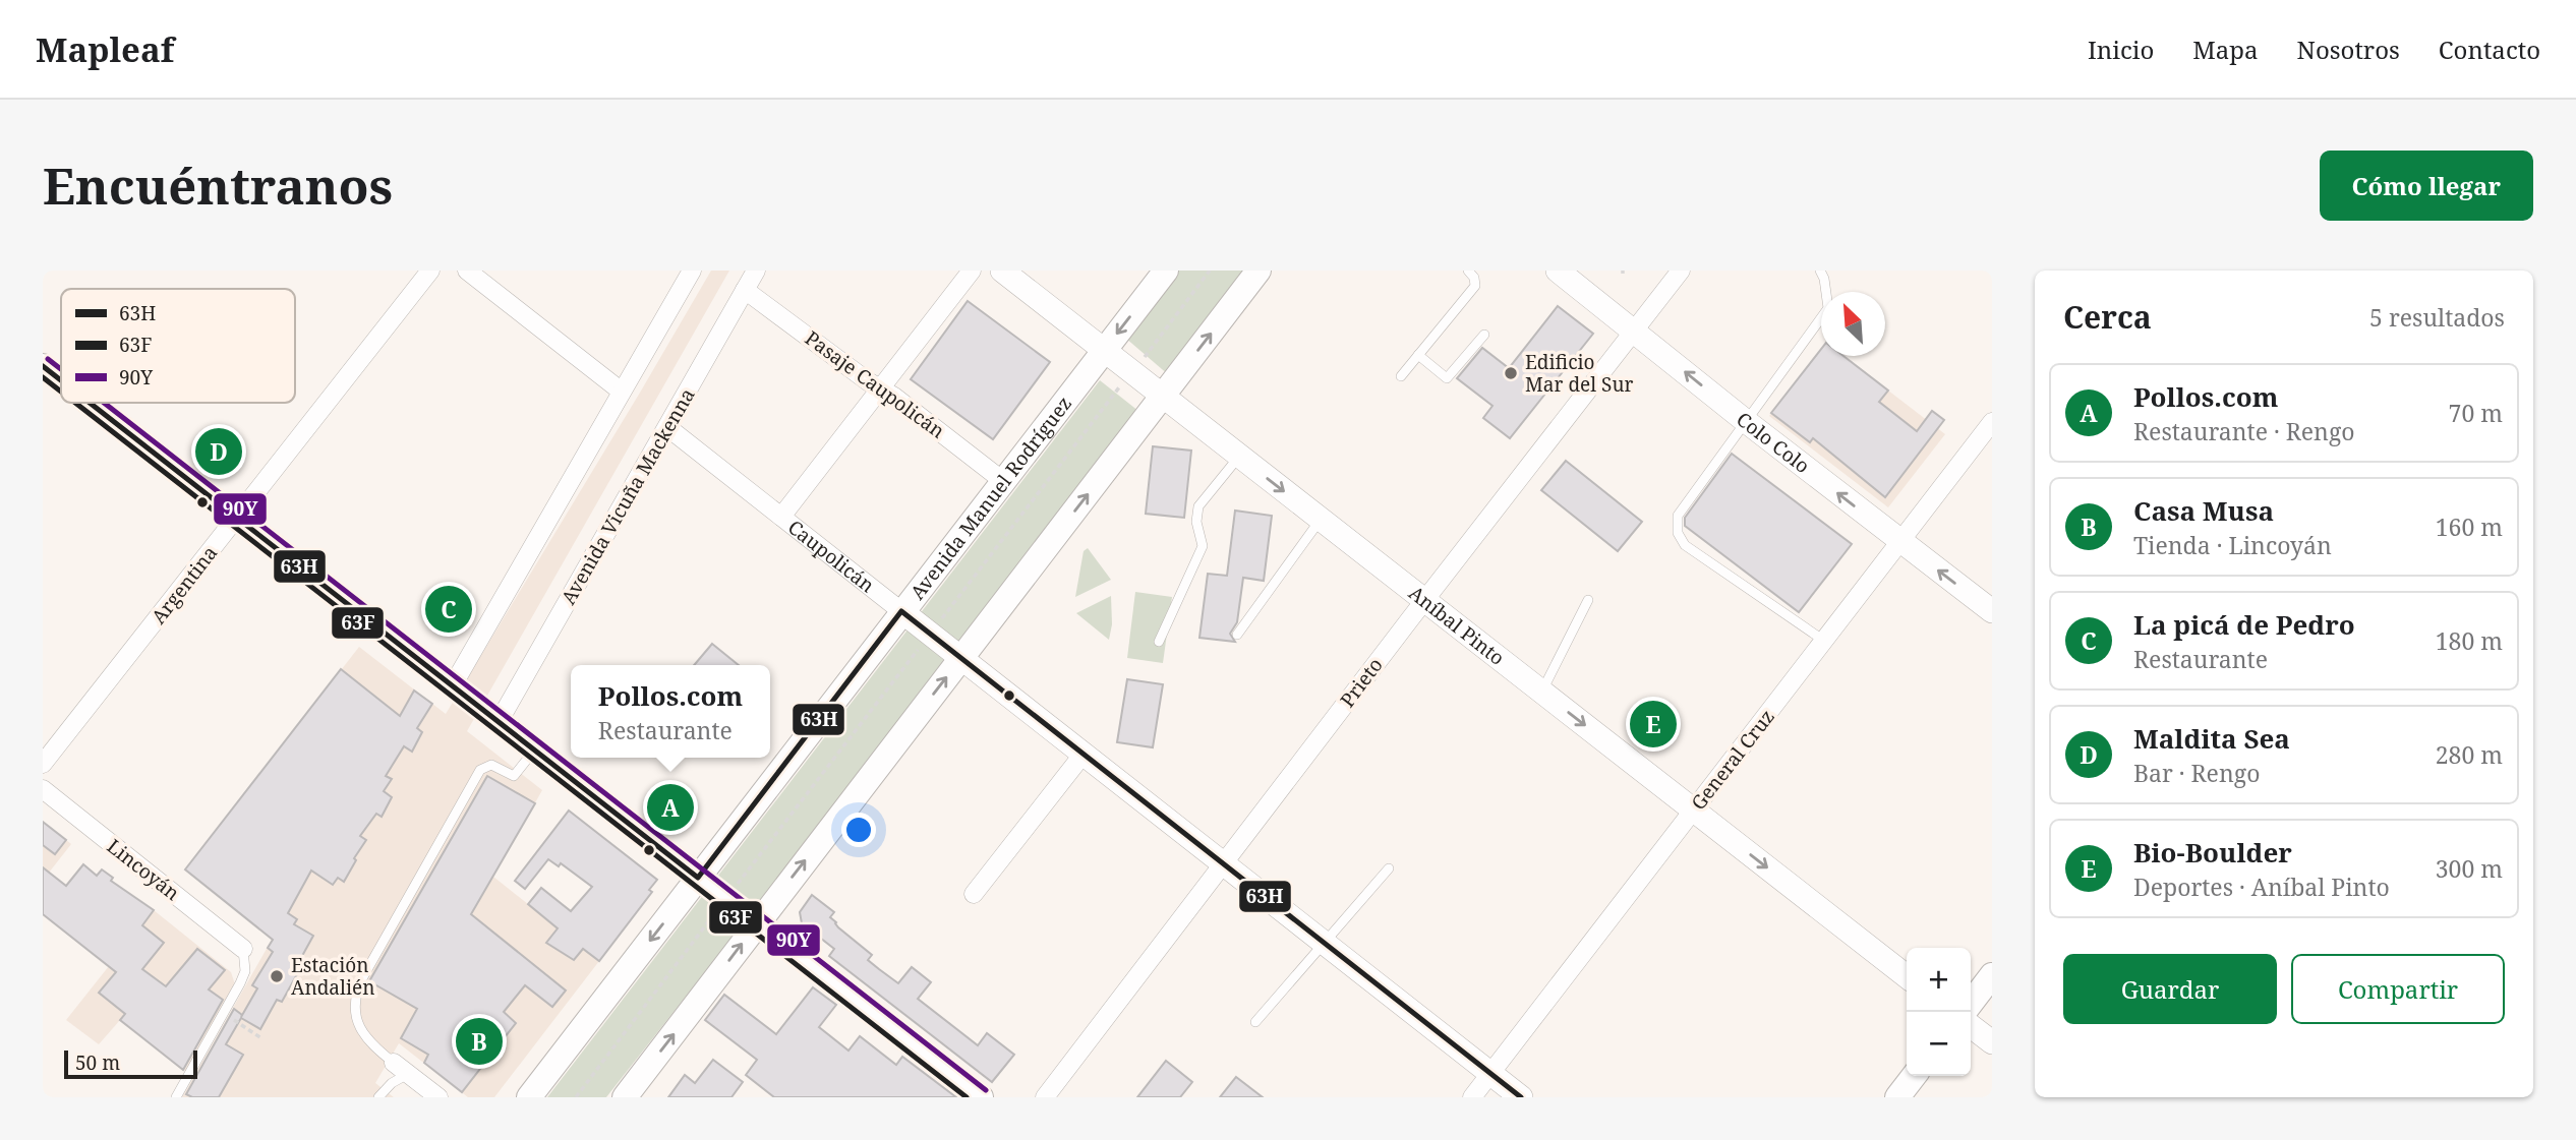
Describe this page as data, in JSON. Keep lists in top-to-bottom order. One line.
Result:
{"streets":{"main road":["Avenida Manuel Rodríguez"],"street":["Pasaje Caupolicán","Colo Colo","Avenida Vicuña Mackenna","Caupolicán","Argentina","Aníbal Pinto","Prieto","General Cruz","Lincoyán"]},"crossings":[["Pasaje Caupolicán","Avenida Vicuña Mackenna"],["Pasaje Caupolicán","Avenida Manuel Rodríguez"],["Pasaje Caupolicán","Caupolicán"],["Colo Colo","Prieto"],["Colo Colo","General Cruz"],["Avenida Vicuña Mackenna","Caupolicán"],["Avenida Manuel Rodríguez","Caupolicán"],["Avenida Manuel Rodríguez","Aníbal Pinto"],["Caupolicán","Prieto"],["Caupolicán","General Cruz"],["Aníbal Pinto","Prieto"],["Aníbal Pinto","General Cruz"]],"one_way":["Colo Colo","Aníbal Pinto"],"places":["Edificio Mar del Sur","Estación Andalién"],"lines":["transit line 90Y","transit line 63H","transit line 63F"],"legend":["63H","63F","90Y"],"scale_bar":"50 m","north":"top left","page":{"header":"Mapleaf","nav":["Inicio","Mapa","Nosotros","Contacto"],"buttons":["Cómo llegar",["Guardar","Compartir"]],"title":"Encuéntranos","heading":["Cerca","5 resultados"],"list":[{"mark":"A","name":"Pollos.com","note":"Restaurante · Rengo","value":"70 m"},{"mark":"B","name":"Casa Musa","note":"Tienda · Lincoyán","value":"160 m"},{"mark":"C","name":"La picá de Pedro","note":"Restaurante","value":"180 m"},{"mark":"D","name":"Maldita Sea","note":"Bar · Rengo","value":"280 m"},{"mark":"E","name":"Bio-Boulder","note":"Deportes · Aníbal Pinto","value":"300 m"}],"pins":["D","C","E","A","B"],"popup":["Pollos.com","Restaurante"],"map_buttons":["+","−"],"scale":"50 m"}}
